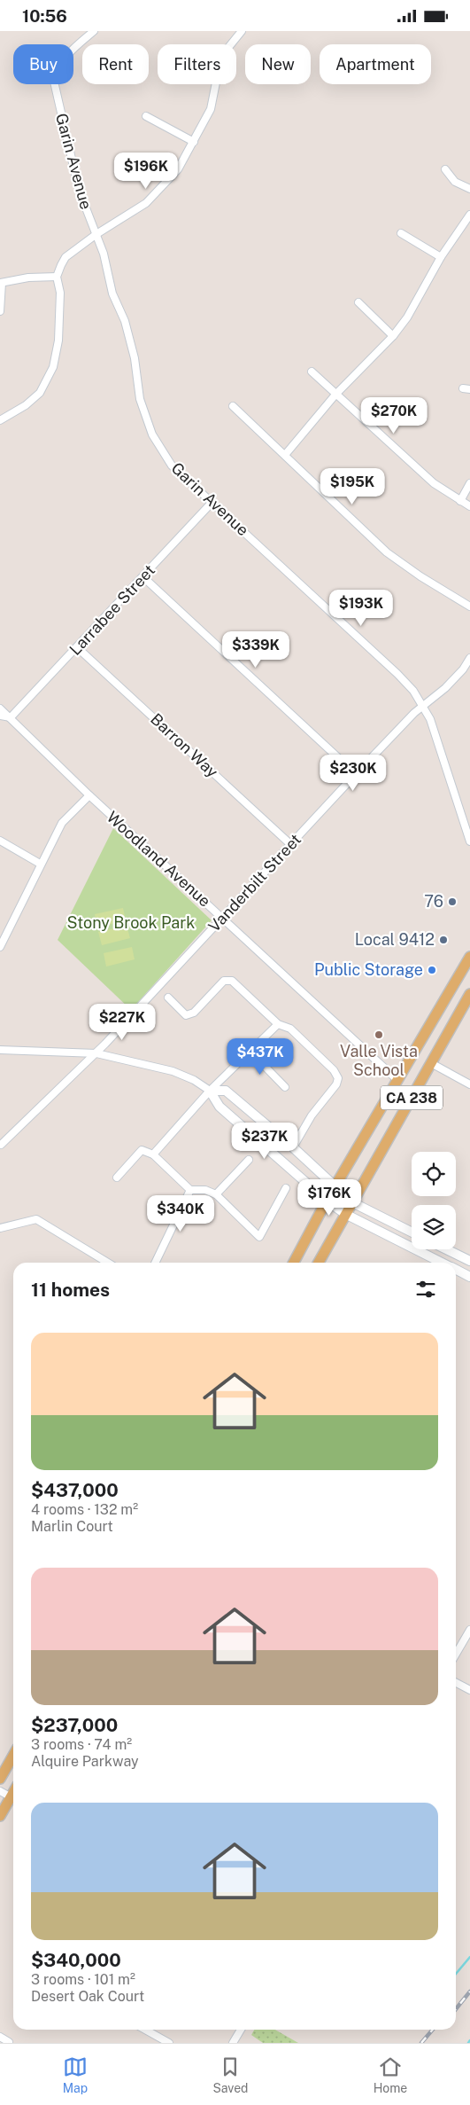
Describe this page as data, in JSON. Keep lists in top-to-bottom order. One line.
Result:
{"streets":{"main road":["CA 238"],"street":["Garin Avenue","Larrabee Street","Barron Way","Woodland Avenue","Vanderbilt Street"]},"crossings":[["Garin Avenue","Larrabee Street"],["Garin Avenue","Vanderbilt Street"],["Larrabee Street","Barron Way"],["Larrabee Street","Woodland Avenue"],["Barron Way","Vanderbilt Street"],["Woodland Avenue","Vanderbilt Street"],["Woodland Avenue","CA 238"]],"parks":["Stony Brook Park"],"places":["76","Local 9412","Public Storage","Valle Vista School"],"page":{"status":"10:56","chip":["Buy","Rent","Filters","New","Apartment"],"price":["$196K","$270K","$195K","$193K","$339K","$230K","$227K","$437K","$237K","$176K","$340K"],"heading":"11 homes","list":[{"name":"$437,000","note":"4 rooms · 132 m² · Marlin Court"},{"name":"$237,000","note":"3 rooms · 74 m² · Alquire Parkway"},{"name":"$340,000","note":"3 rooms · 101 m² · Desert Oak Court"}],"tabs":["Map","Saved","Home"]}}
